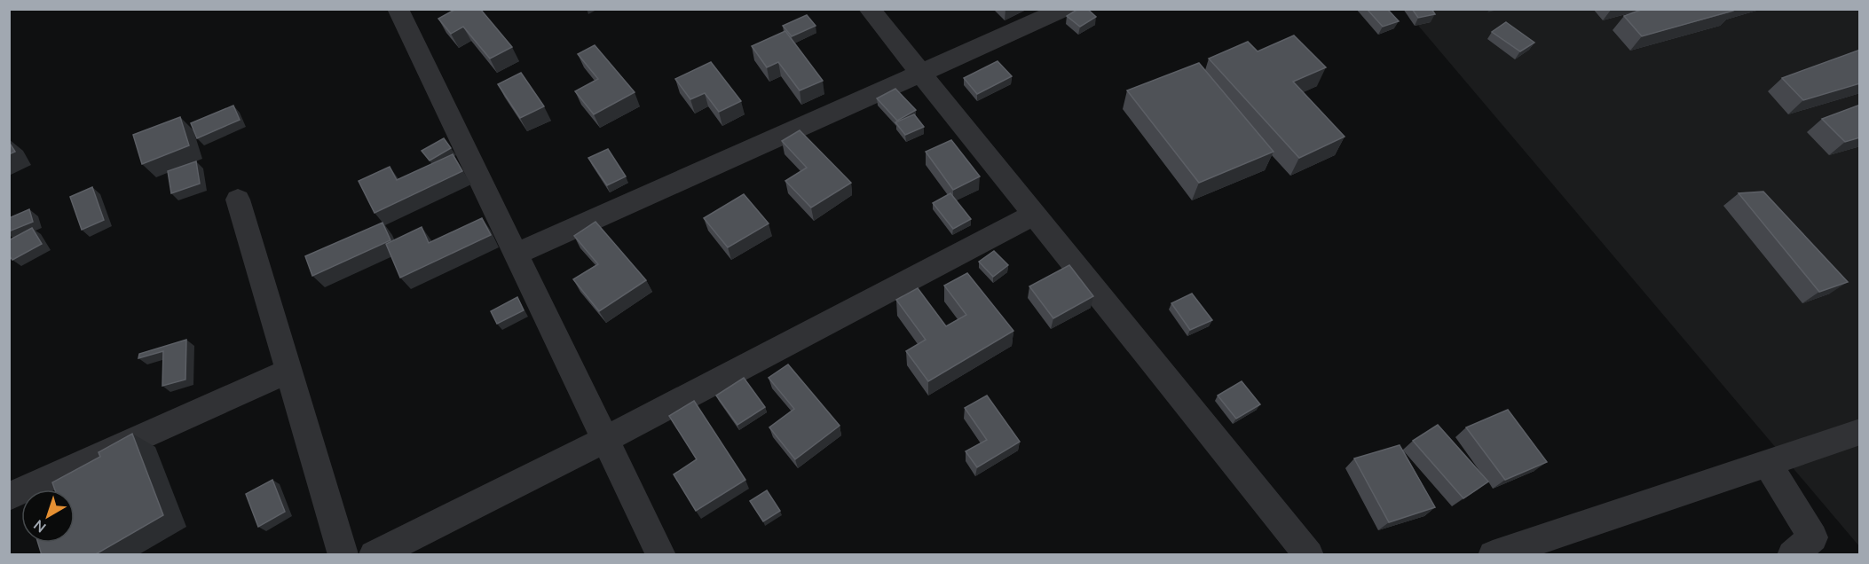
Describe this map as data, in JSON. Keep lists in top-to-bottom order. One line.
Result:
{"north":"bottom left"}
